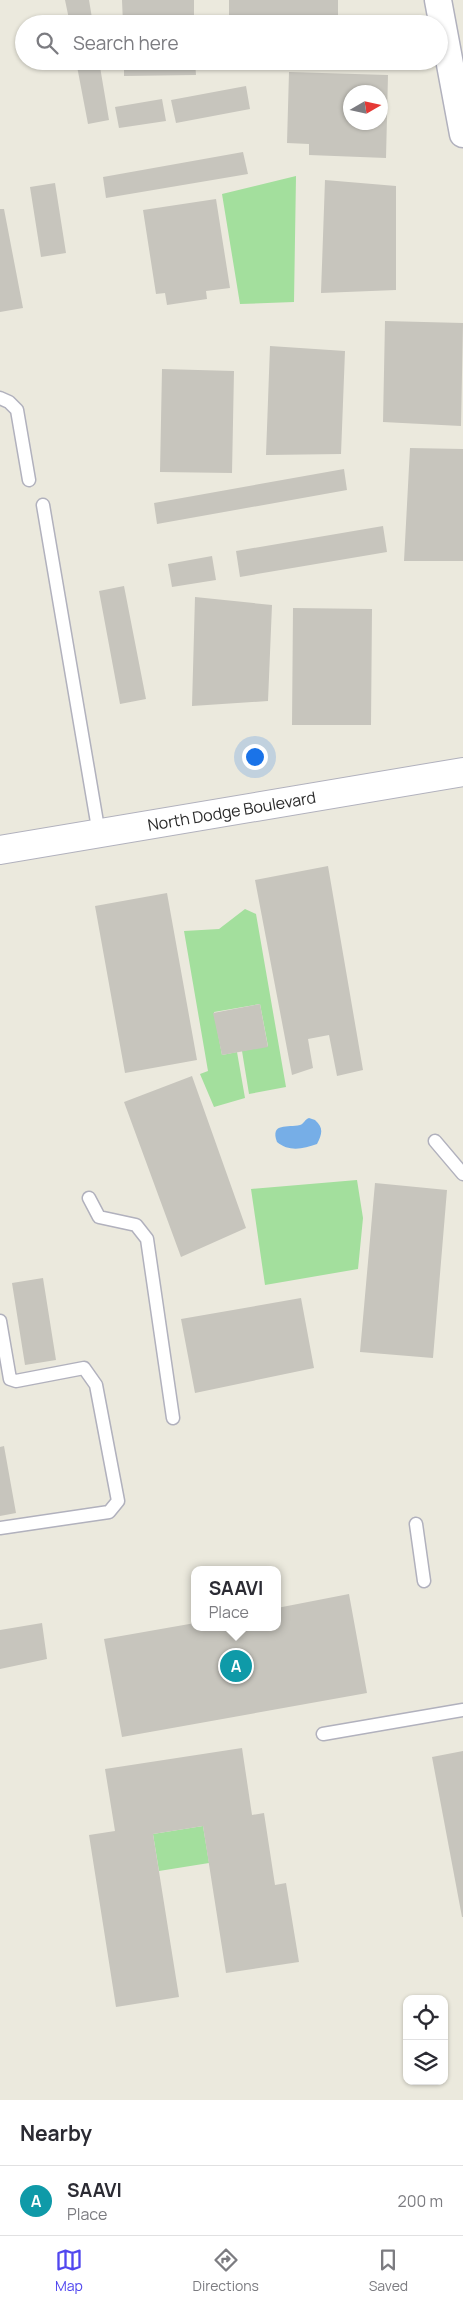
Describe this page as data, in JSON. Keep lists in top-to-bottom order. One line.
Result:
{"streets":{"street":["North Dodge Boulevard"]},"north":"right","page":{"search":"Search here","popup":["SAAVI","Place"],"pins":"A","heading":"Nearby","list":[{"mark":"A","name":"SAAVI","note":"Place","value":"200 m"}],"nav":["Map","Directions","Saved"]}}
